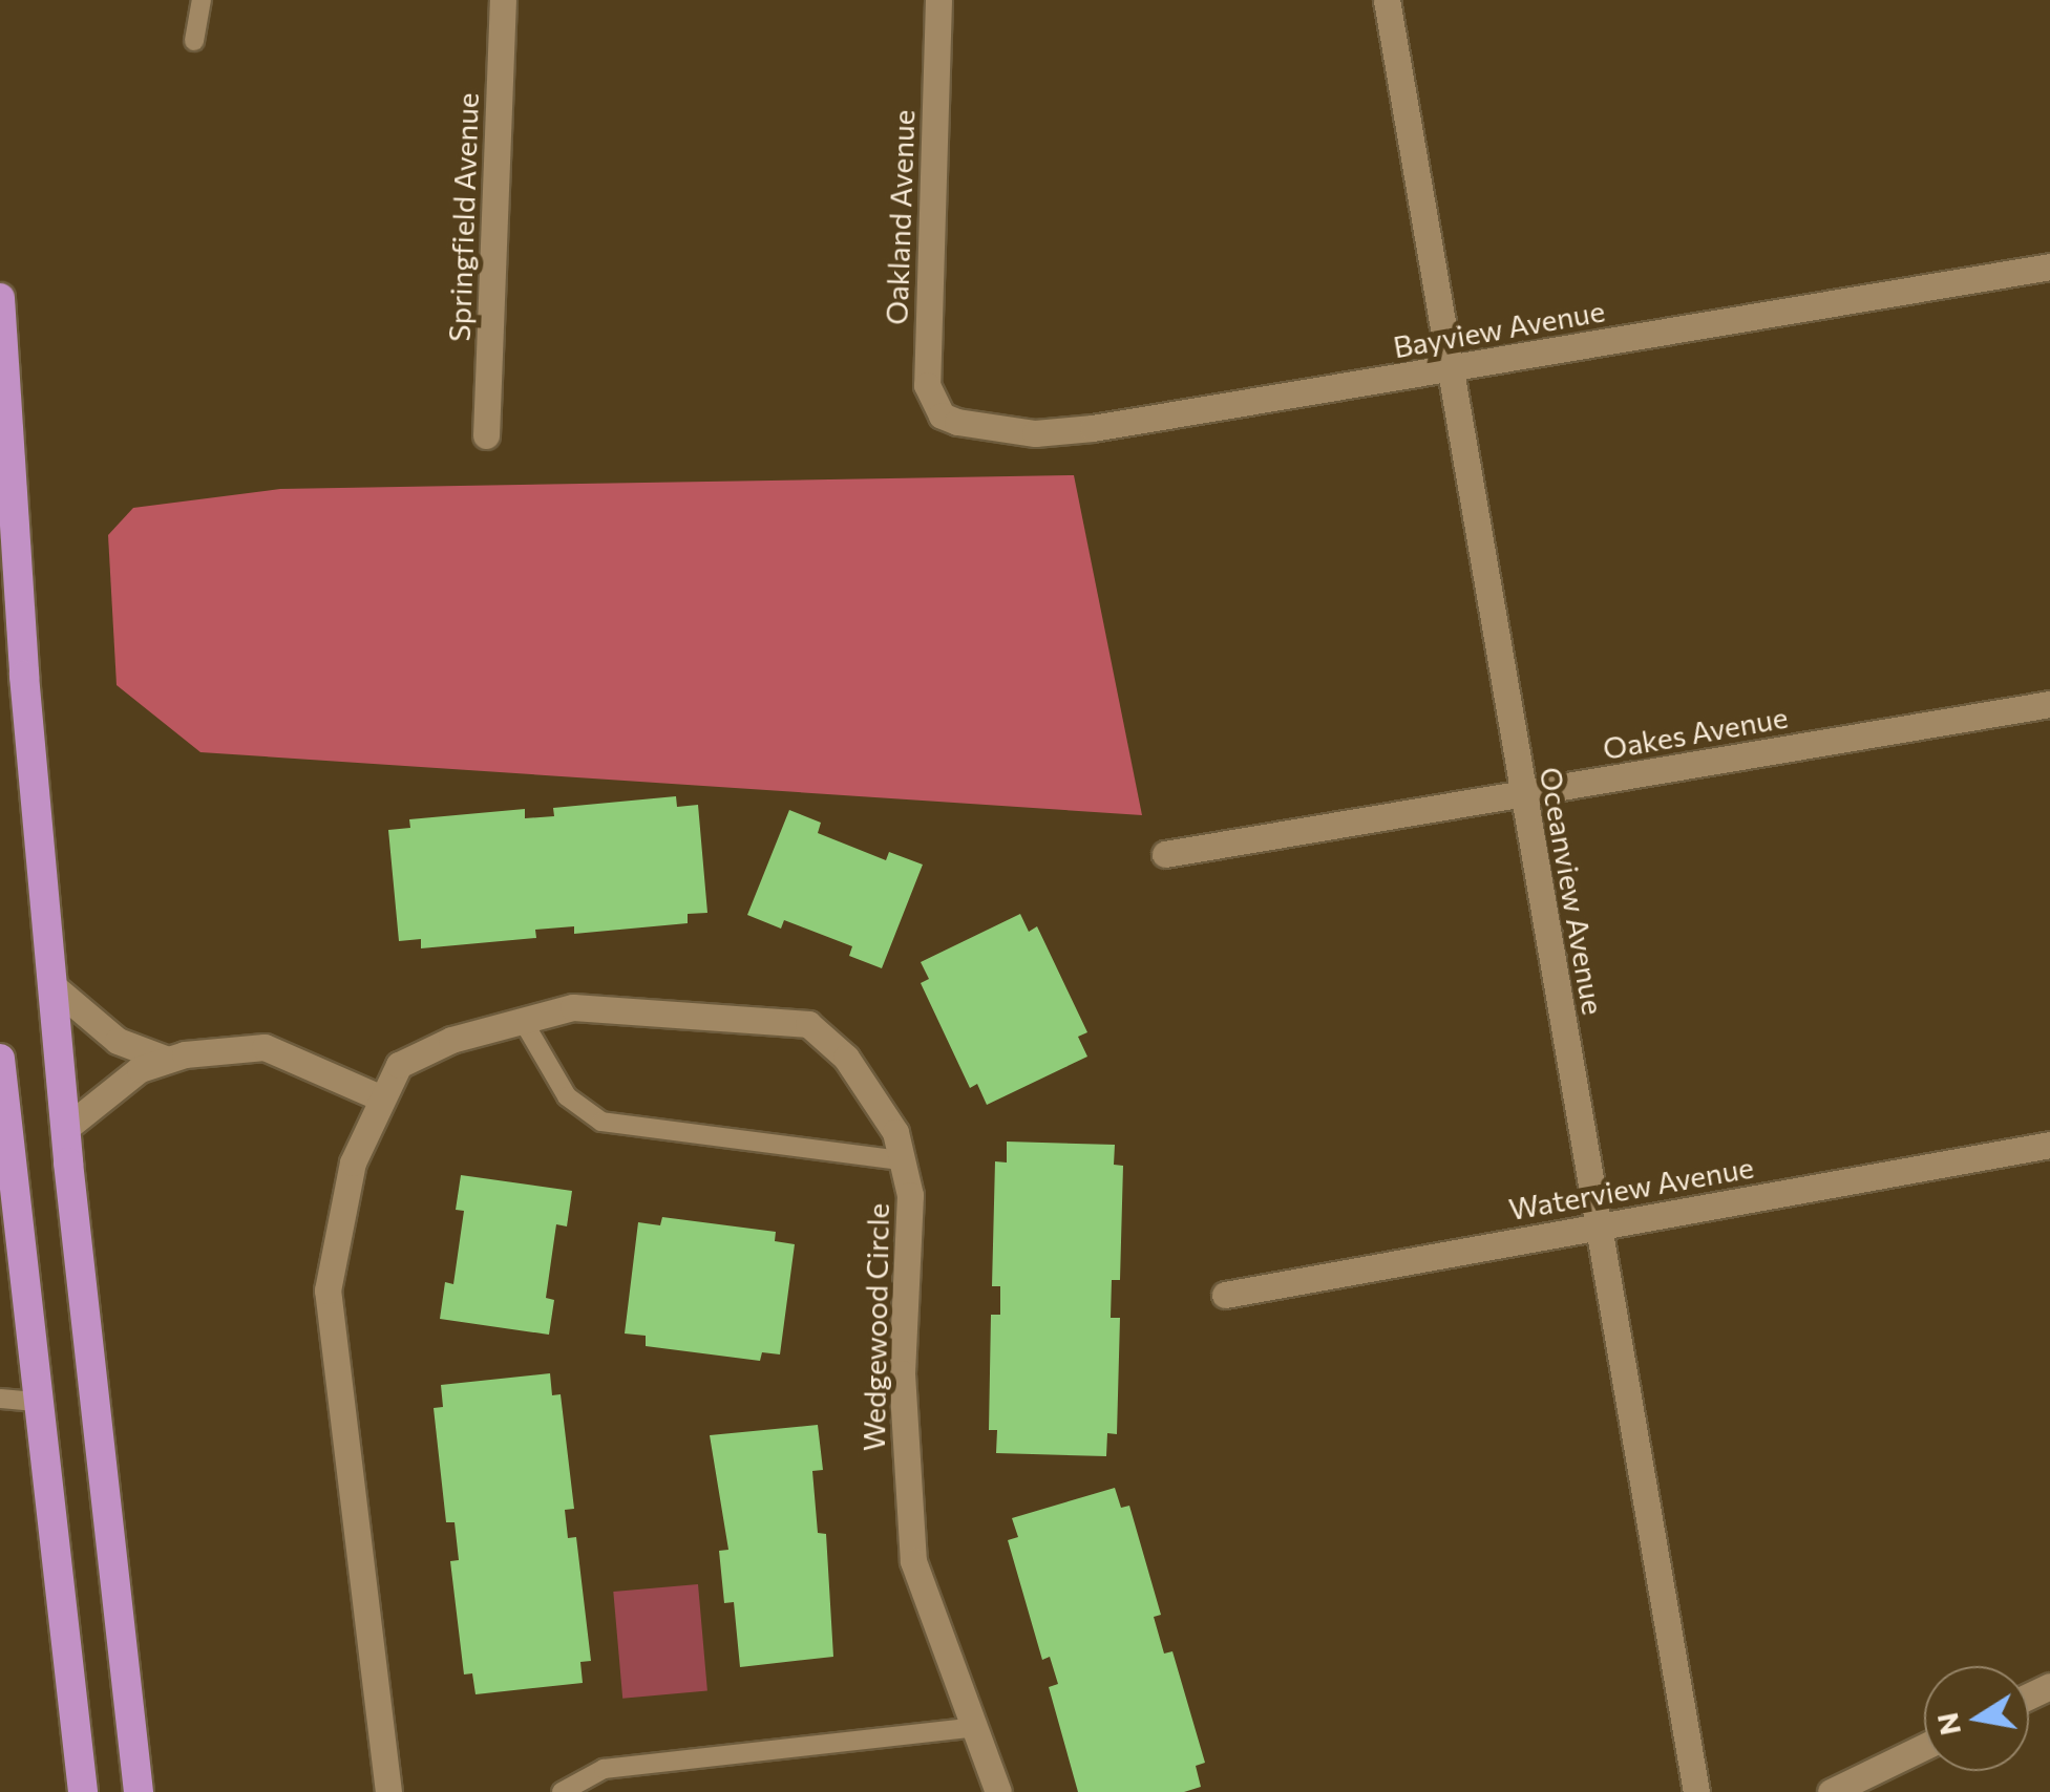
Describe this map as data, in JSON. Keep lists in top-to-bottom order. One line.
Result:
{"streets":{"street":["Springfield Avenue","Oakland Avenue","Bayview Avenue","Oakes Avenue","Oceanview Avenue","Waterview Avenue","Wedgewood Circle"]},"crossings":[["Oakland Avenue","Bayview Avenue"],["Bayview Avenue","Oceanview Avenue"],["Oakes Avenue","Oceanview Avenue"],["Oceanview Avenue","Waterview Avenue"]],"north":"left"}
